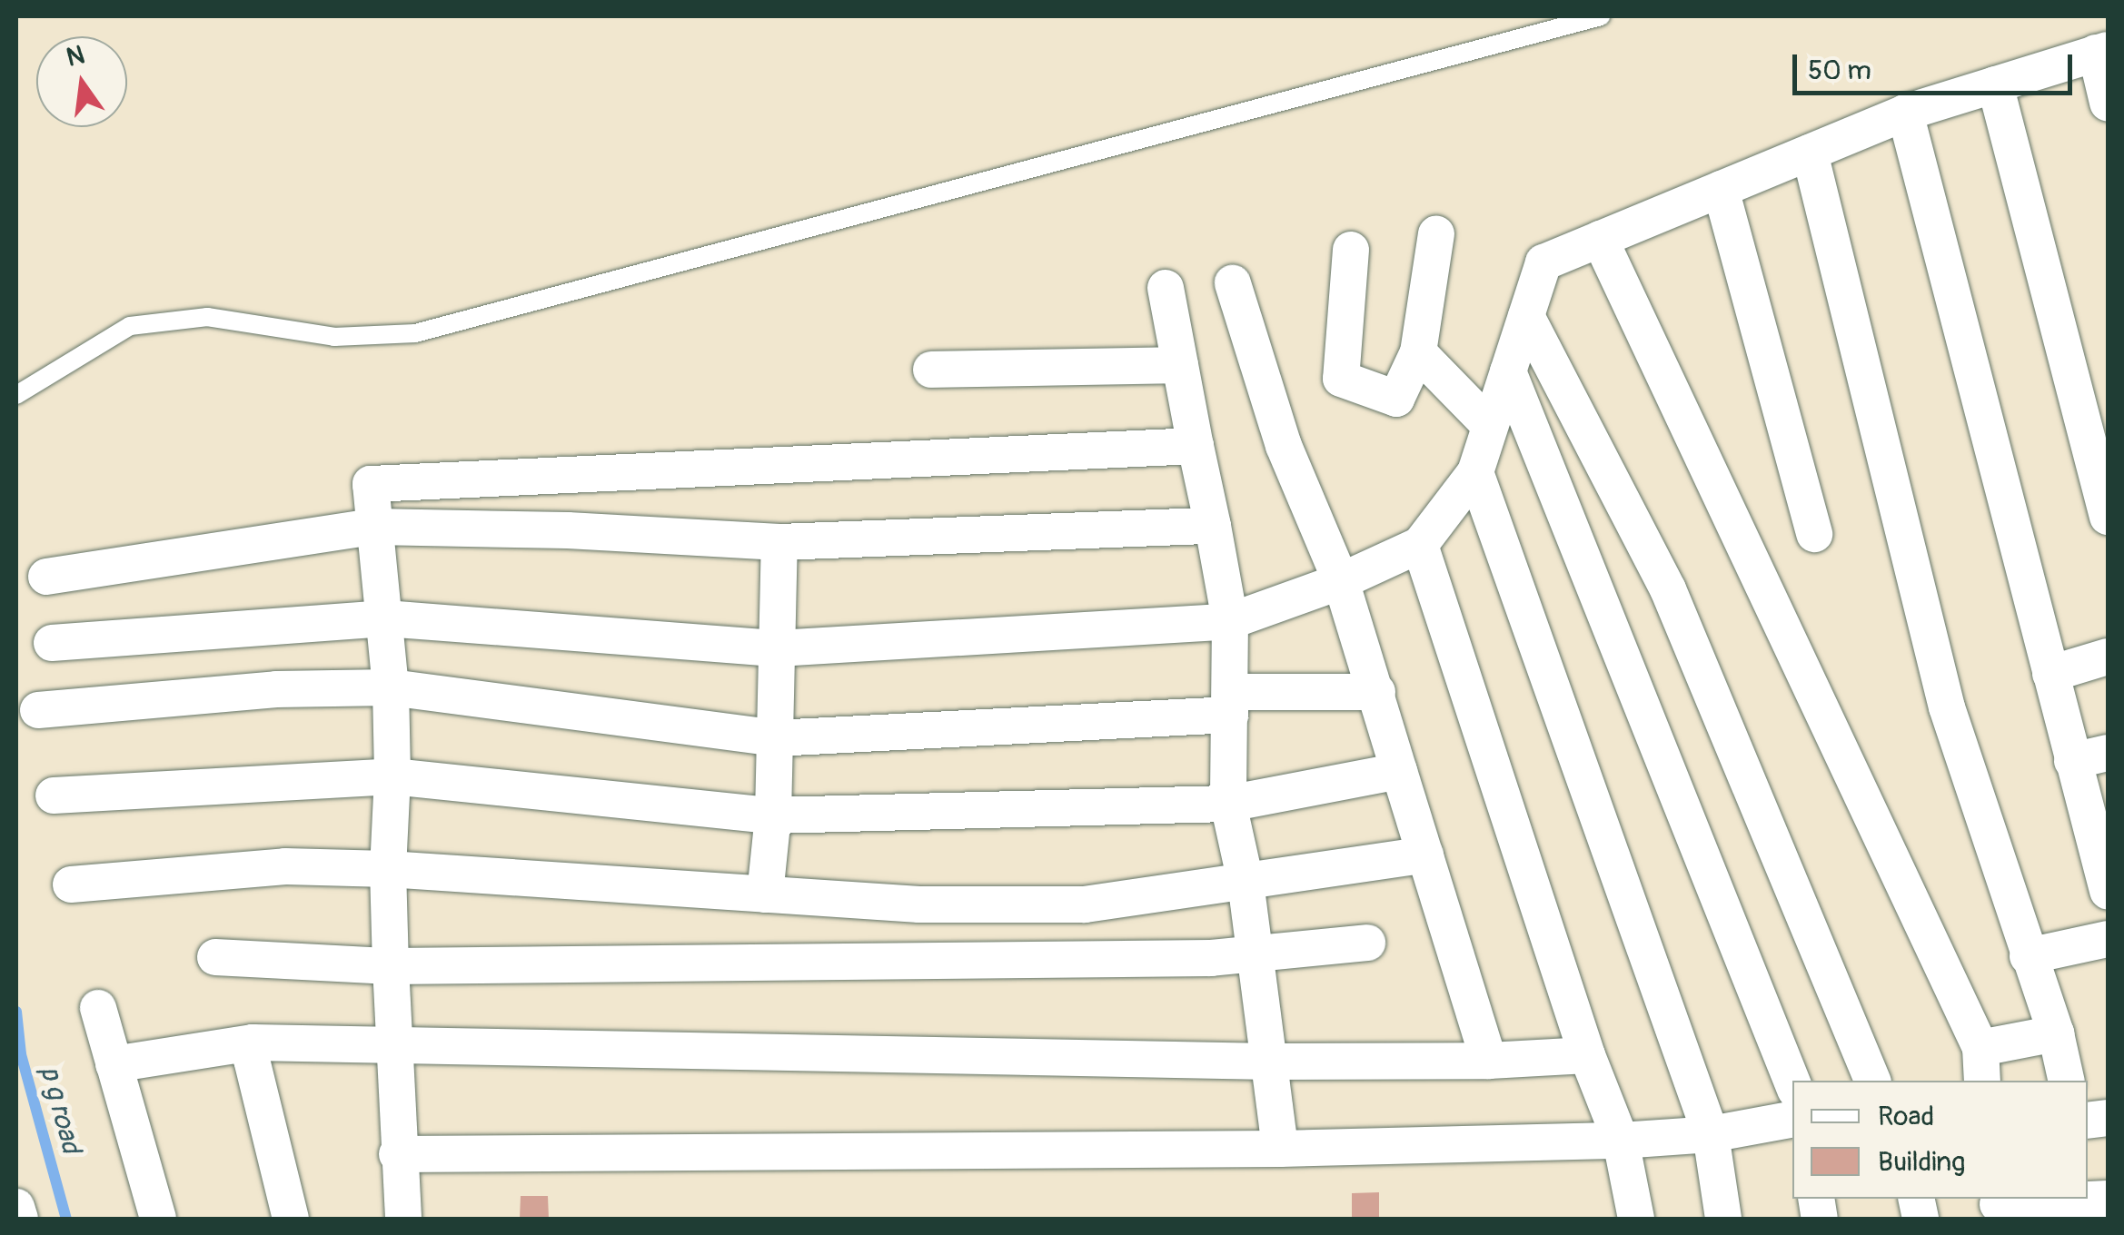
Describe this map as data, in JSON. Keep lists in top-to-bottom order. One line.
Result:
{"water":["p g road"],"legend":["Road","Building"],"scale_bar":"50 m","north":"top"}
